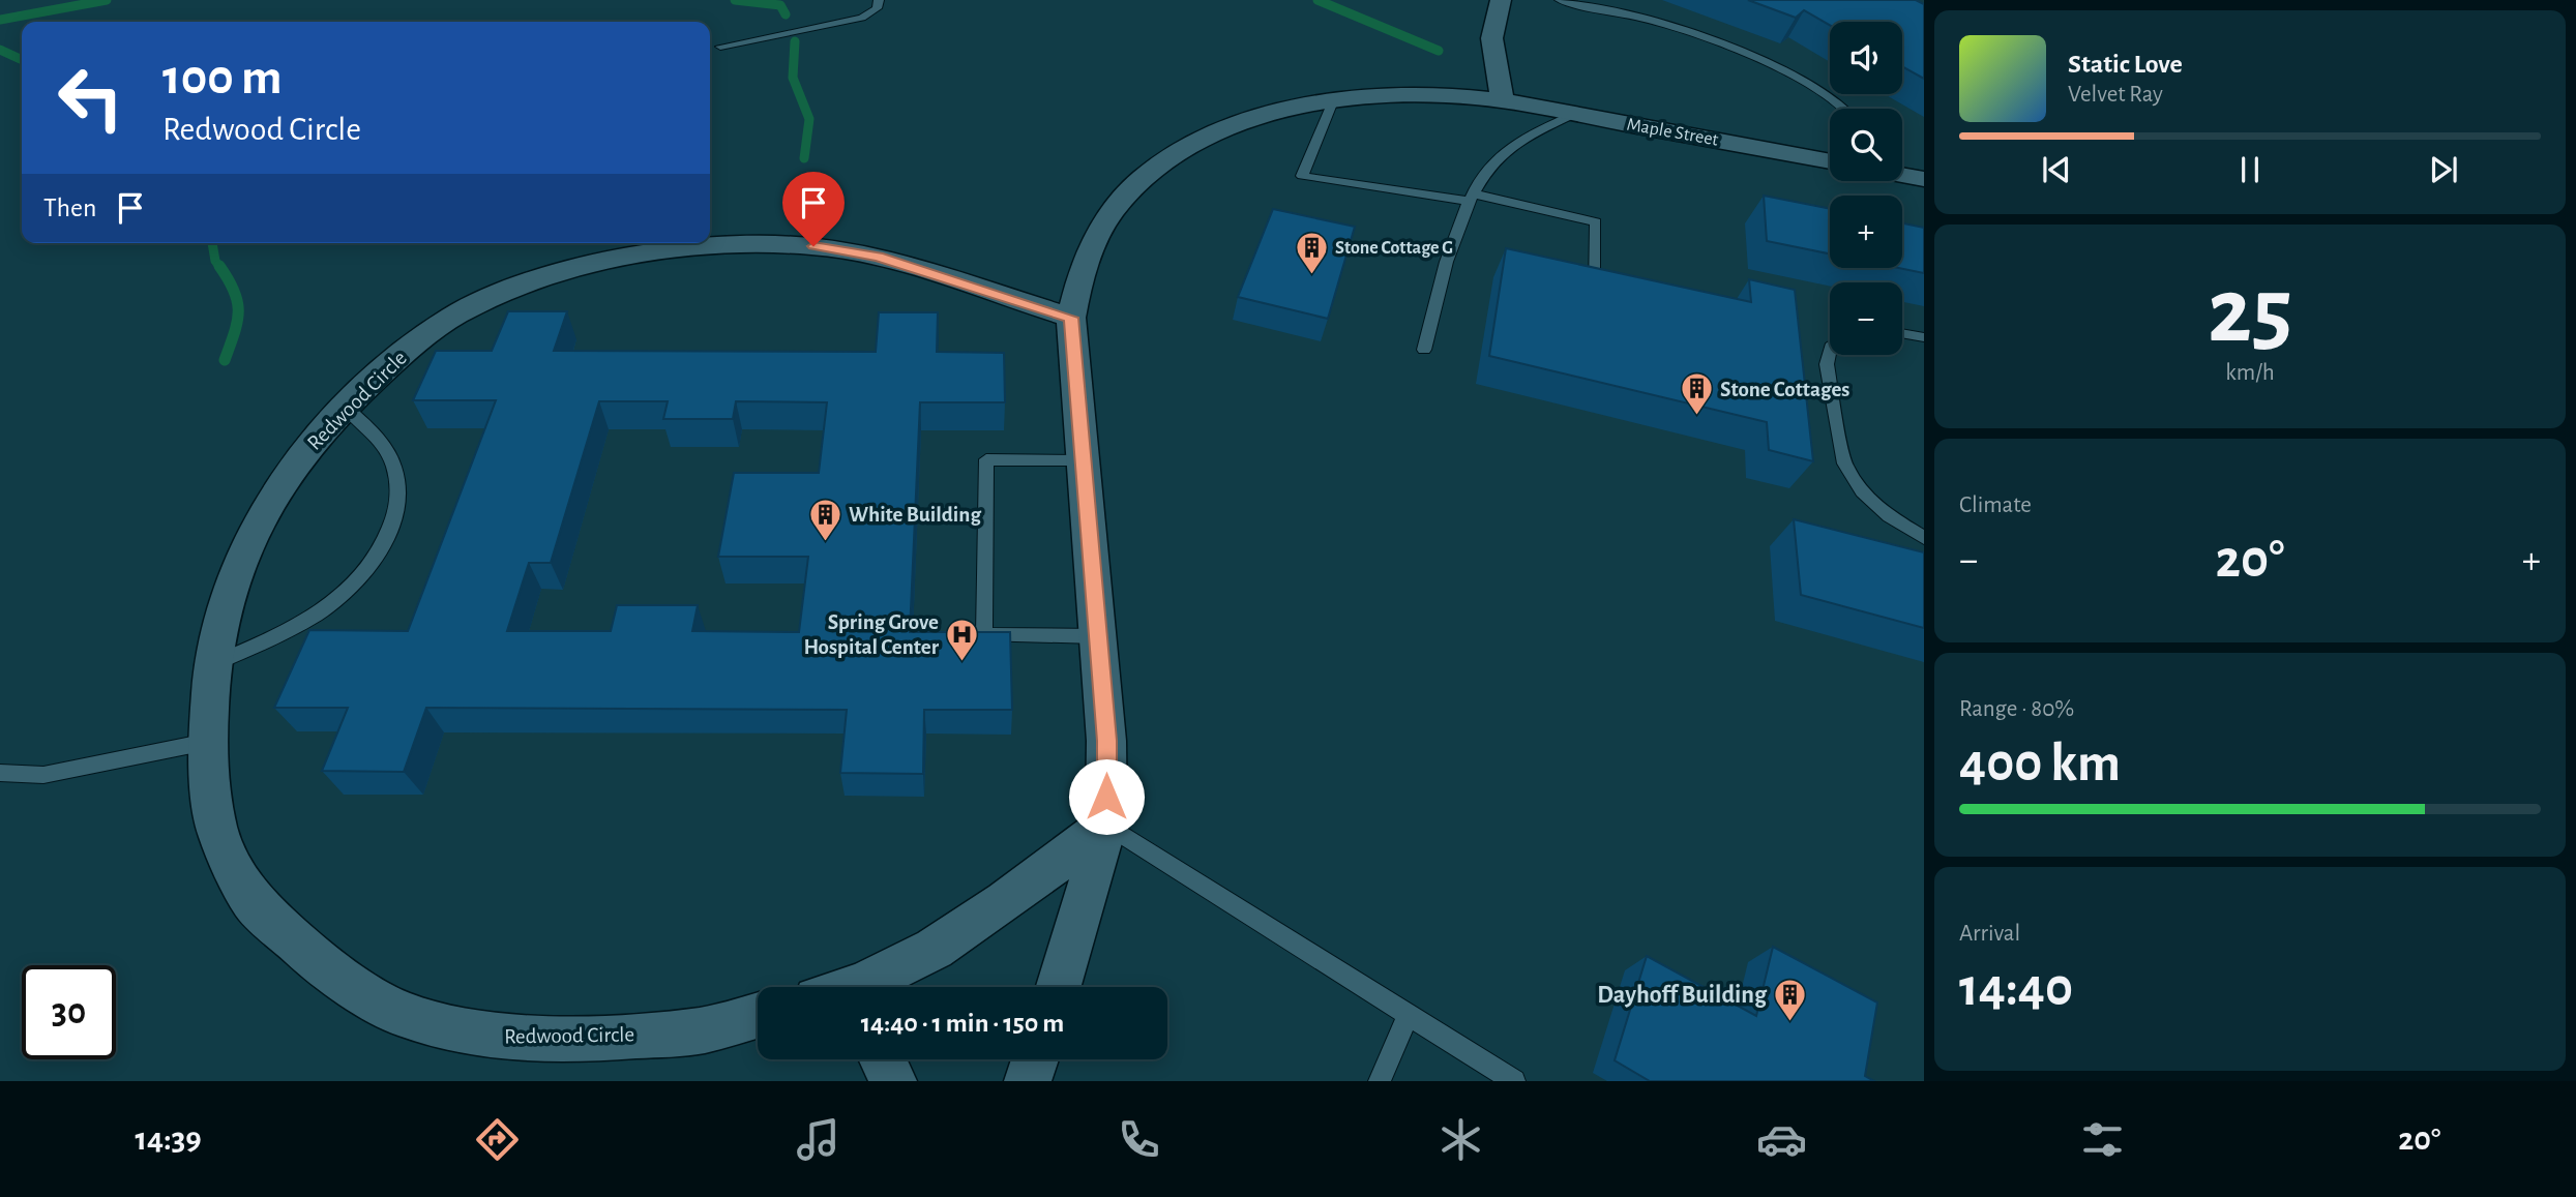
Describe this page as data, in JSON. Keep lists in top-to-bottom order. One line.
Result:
{"streets":{"street":["Maple Street","Redwood Circle"]},"crossings":[["Maple Street","Redwood Circle"]],"places":{"building":["Stone Cottage G","Stone Cottages","White Building","Dayhoff Building"],"hospital":["Spring Grove Hospital Center"]},"page":{"map_buttons":["+","−"],"turn":["100 m","Redwood Circle"],"song":["Static Love","Velvet Ray"],"then":"Then","tile":[["25","km/h"],"Climate",["Range · 80%","400 km"],["Arrival","14:40"]],"heat":["−","20°","+"],"limit":"30","trip":"14:40 · 1 min · 150 m","tabs":["14:39","20°"]}}
